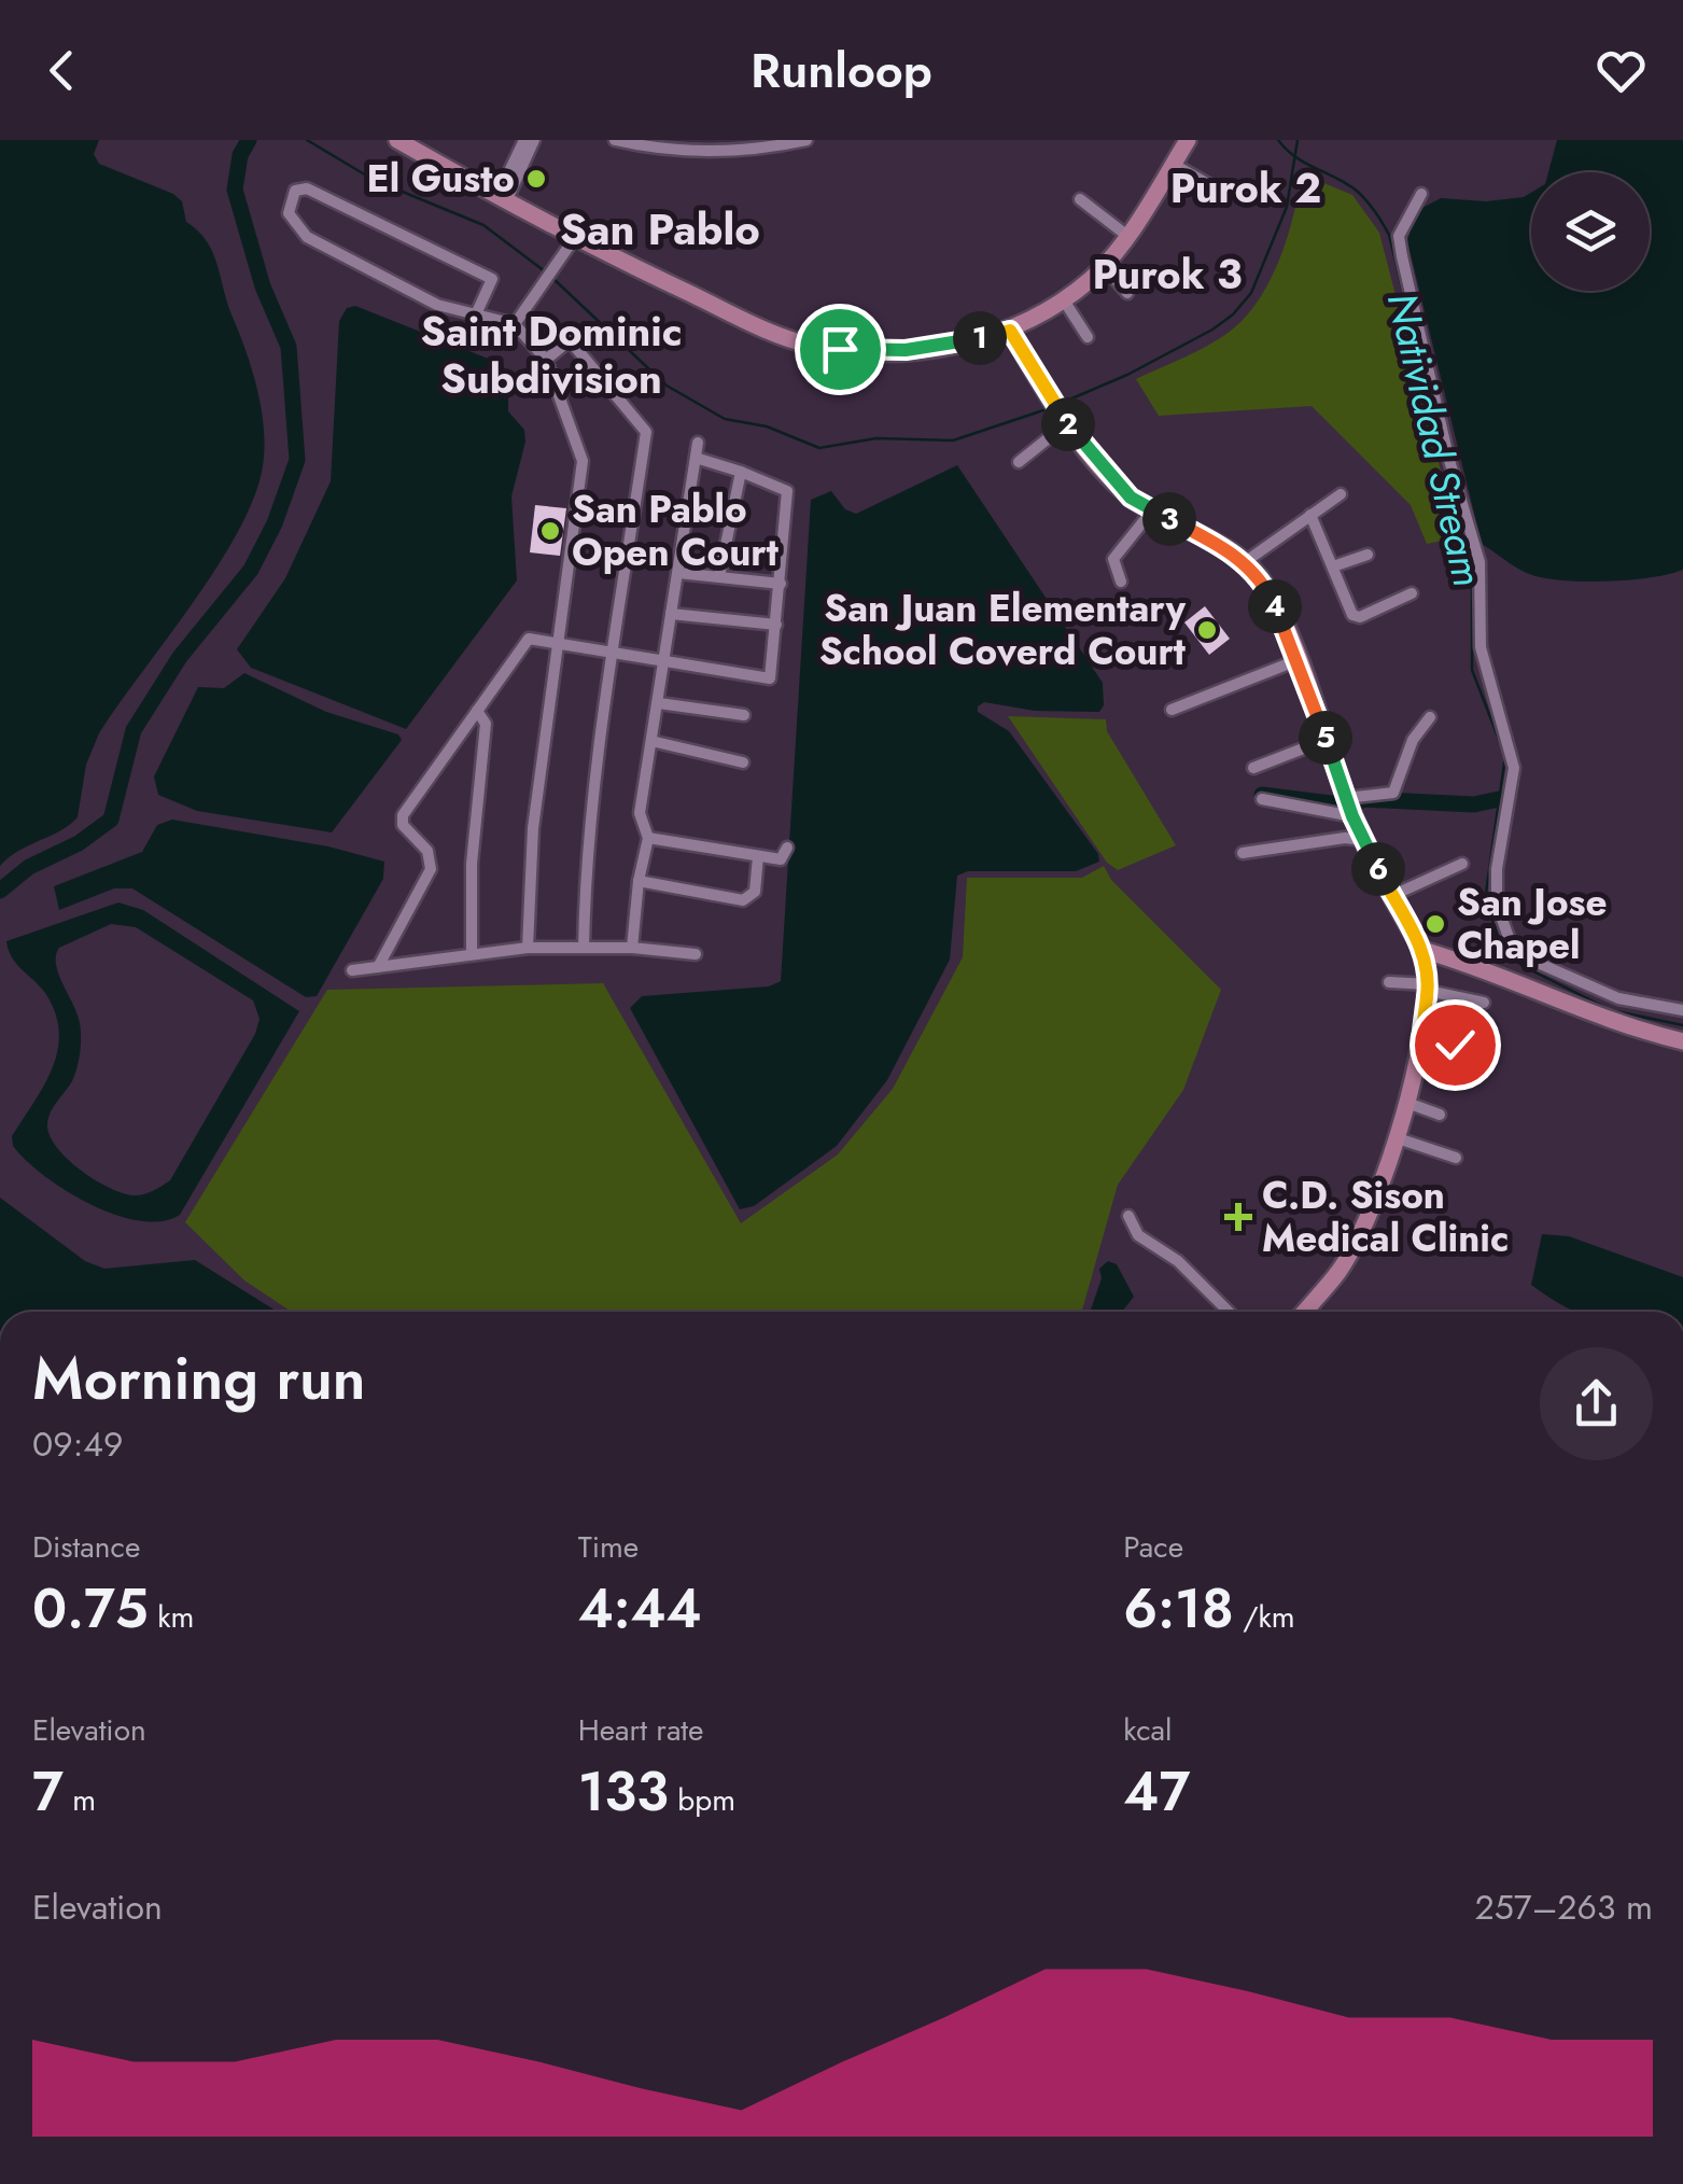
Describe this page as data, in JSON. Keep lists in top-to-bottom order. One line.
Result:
{"districts":["Purok 2","San Pablo","Purok 3","Saint Dominic Subdivision"],"water":["Natividad Stream"],"places":{"other":["El Gusto","San Pablo Open Court","San Juan Elementary School Coverd Court","San Jose Chapel"],"health":["C.D. Sison Medical Clinic"]},"page":{"header":"Runloop","pins":["1","2","3","4","5","6"],"heading":["Morning run","09:49"],"stats":[["Distance","0.75 km"],["Time","4:44"],["Pace","6:18 /km"],["Elevation","7 m"],["Heart rate","133 bpm"],["kcal","47"]],"chart":["Elevation","257–263 m"]}}
